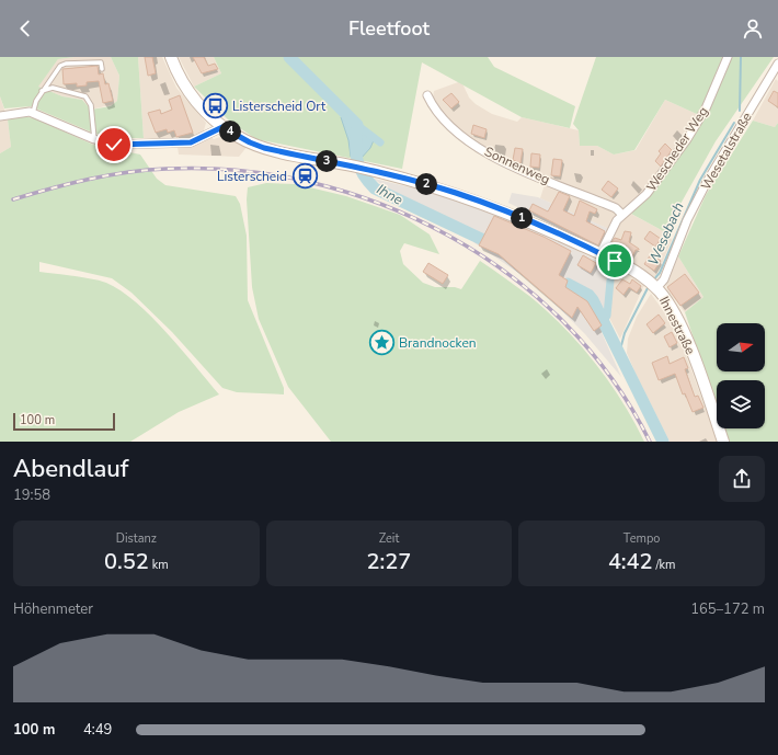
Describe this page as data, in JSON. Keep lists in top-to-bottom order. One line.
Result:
{"streets":{"main road":["Ihnestraße"],"street":["Wescheder Weg","Wesetalstraße","Sonnenweg"]},"crossings":[["Wescheder Weg","Sonnenweg"],["Wescheder Weg","Ihnestraße"],["Wesetalstraße","Ihnestraße"]],"water":["Ihne","Wesebach"],"places":{"bus stop":["Listerscheid Ort"],"station":["Listerscheid"],"place":["Brandnocken"]},"scale_bar":"100 m","north":"right","page":{"header":"Fleetfoot","pins":["4","3","2","1"],"scale":"100 m","heading":["Abendlauf","19:58"],"stats":[["Distanz","0.52 km"],["Zeit","2:27"],["Tempo","4:42 /km"]],"chart":["Höhenmeter","165–172 m"],"list":[{"name":"100 m","note":"4:49"}]}}
